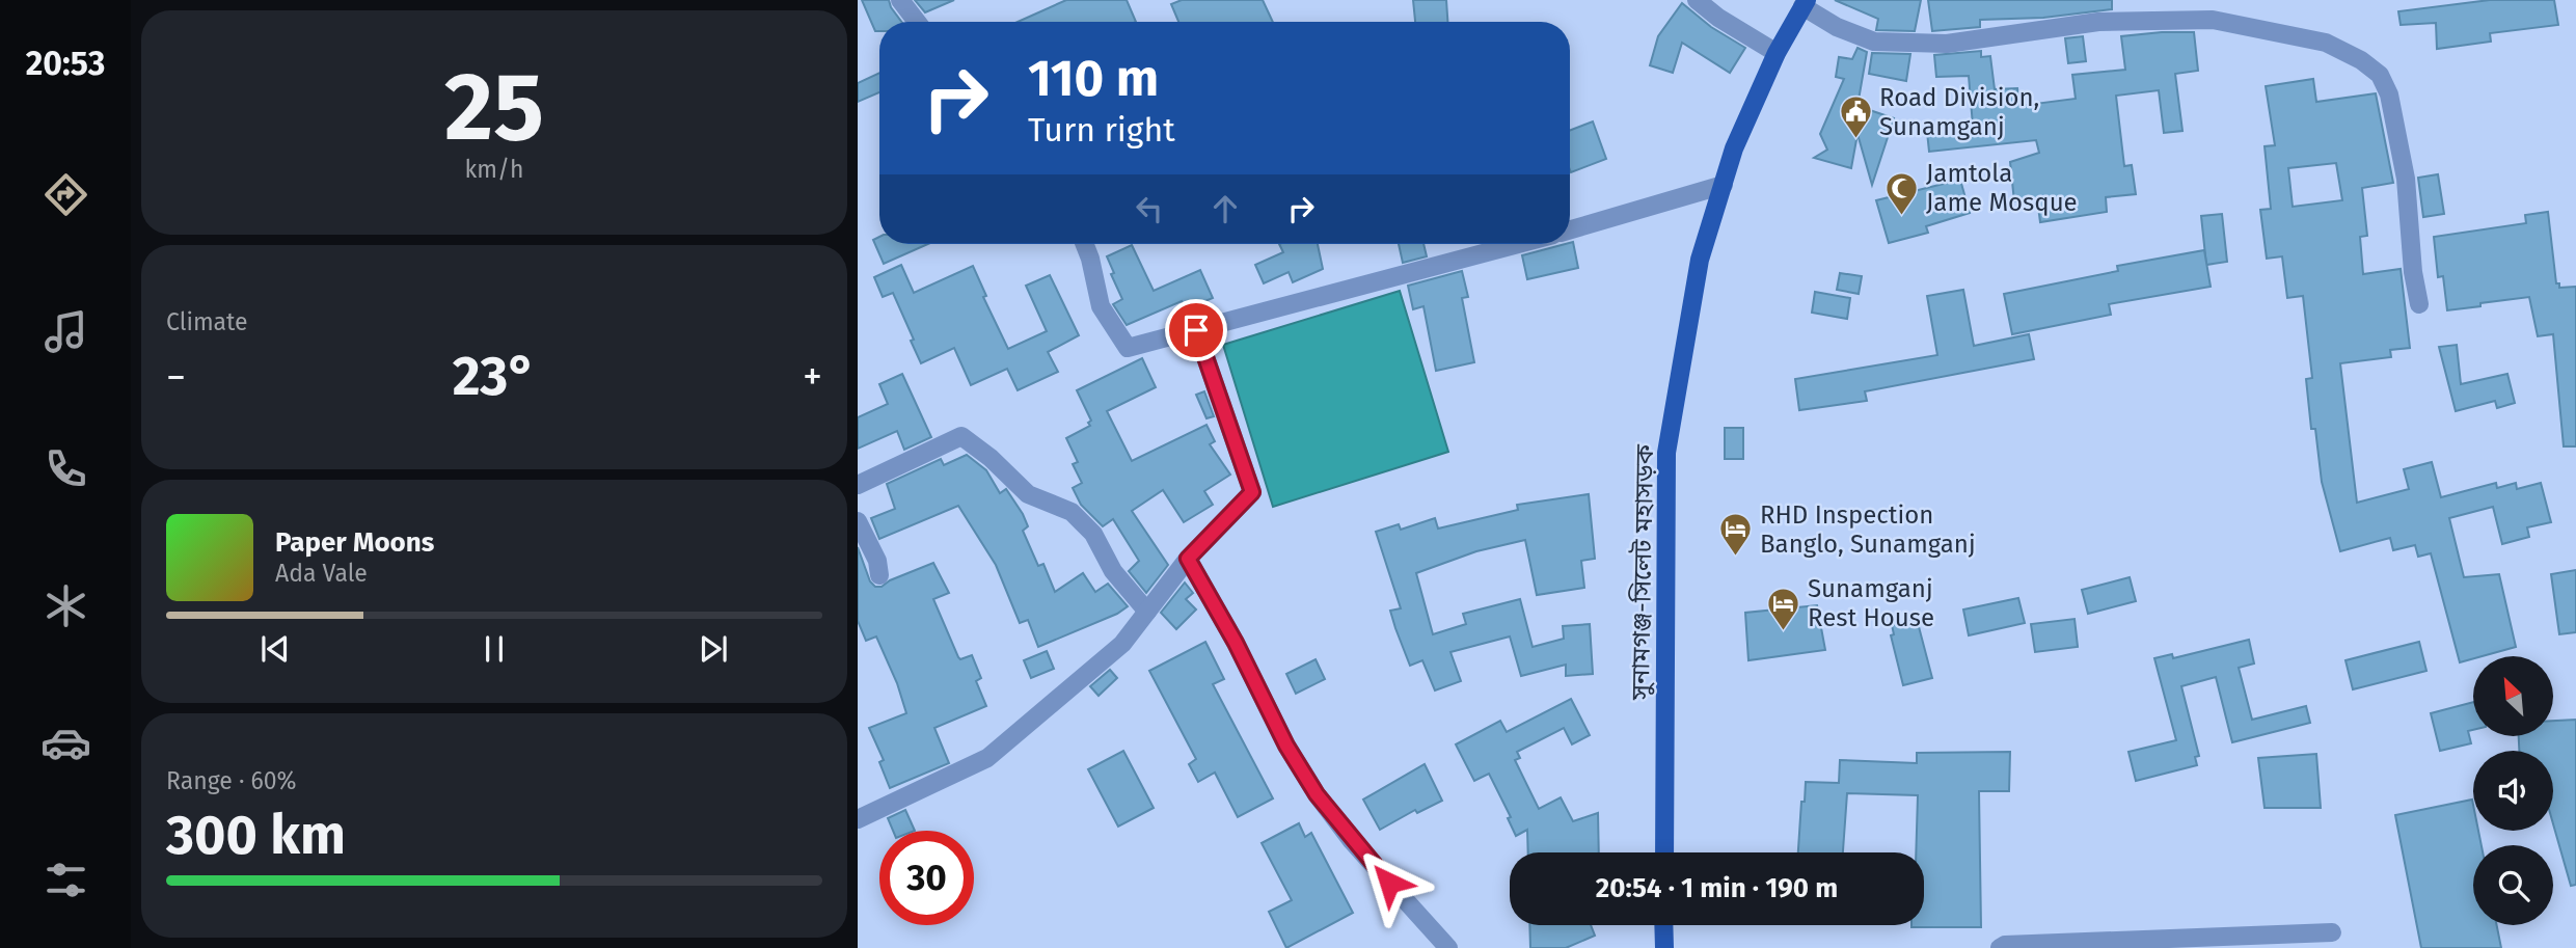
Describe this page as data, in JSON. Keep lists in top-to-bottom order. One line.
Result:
{"streets":{"main road":["সুনামগঞ্জ-সিলেট মহাসড়ক"]},"places":{"public building":["Road Division, Sunamganj"],"mosque":["Jamtola Jame Mosque"],"hotel":["RHD Inspection Banglo, Sunamganj","Sunamganj Rest House"]},"north":"top left","page":{"tabs":"20:53","tile":[["25","km/h"],"Climate",["Range · 60%","300 km"]],"turn":["110 m","Turn right"],"heat":["−","23°","+"],"song":["Paper Moons","Ada Vale"],"limit":"30","trip":"20:54 · 1 min · 190 m"}}
